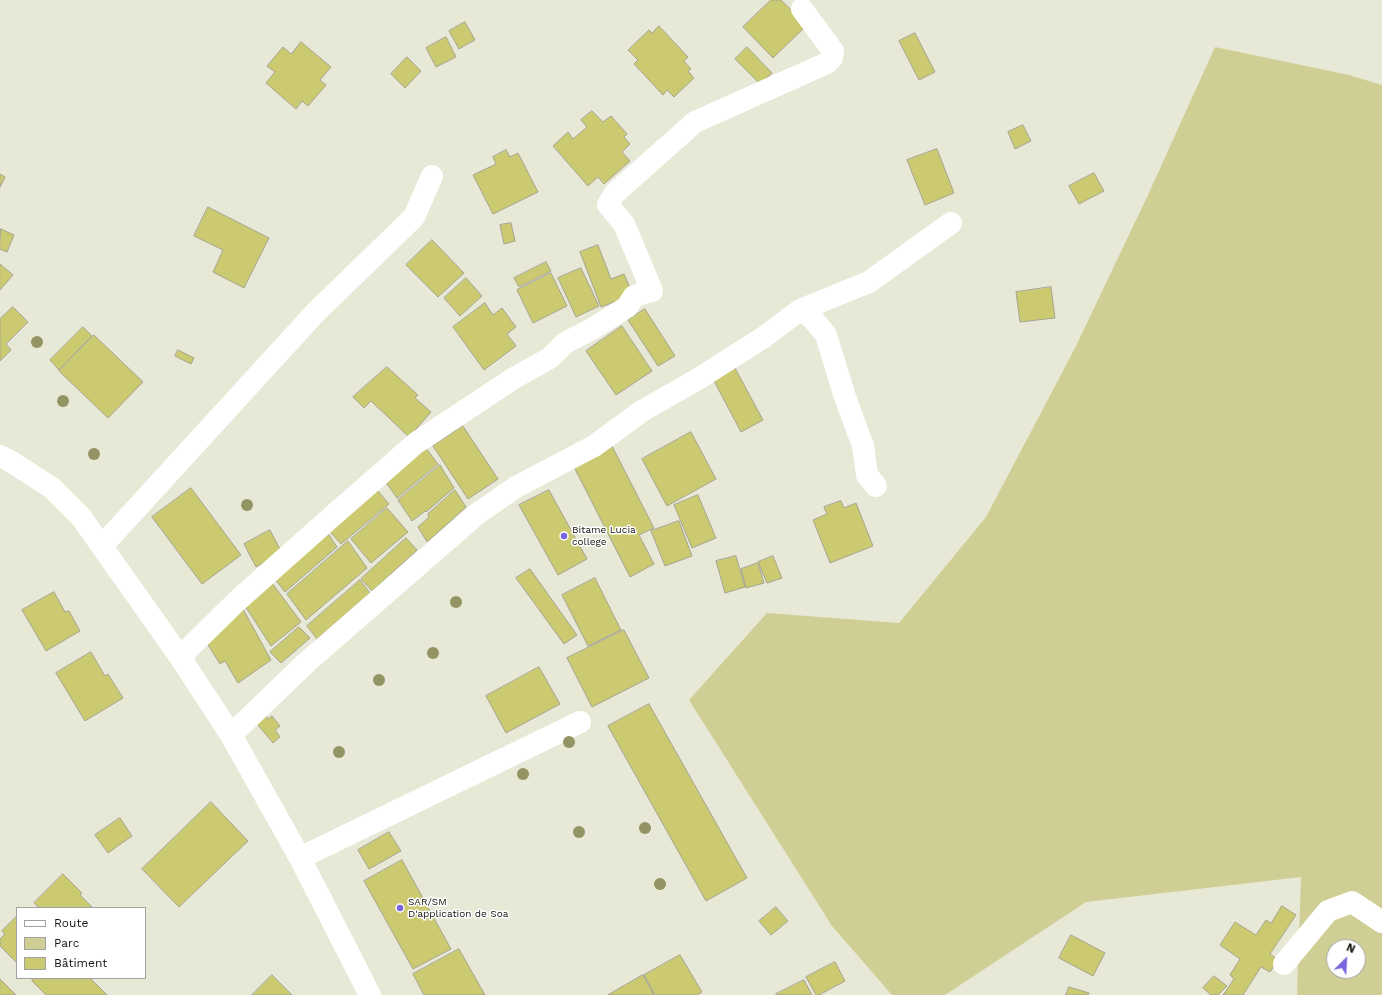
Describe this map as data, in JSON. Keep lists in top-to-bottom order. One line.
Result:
{"places":["Bitame Lucia college","SAR/SM D'application de Soa"],"legend":["Route","Parc","Bâtiment"],"north":"top right"}
